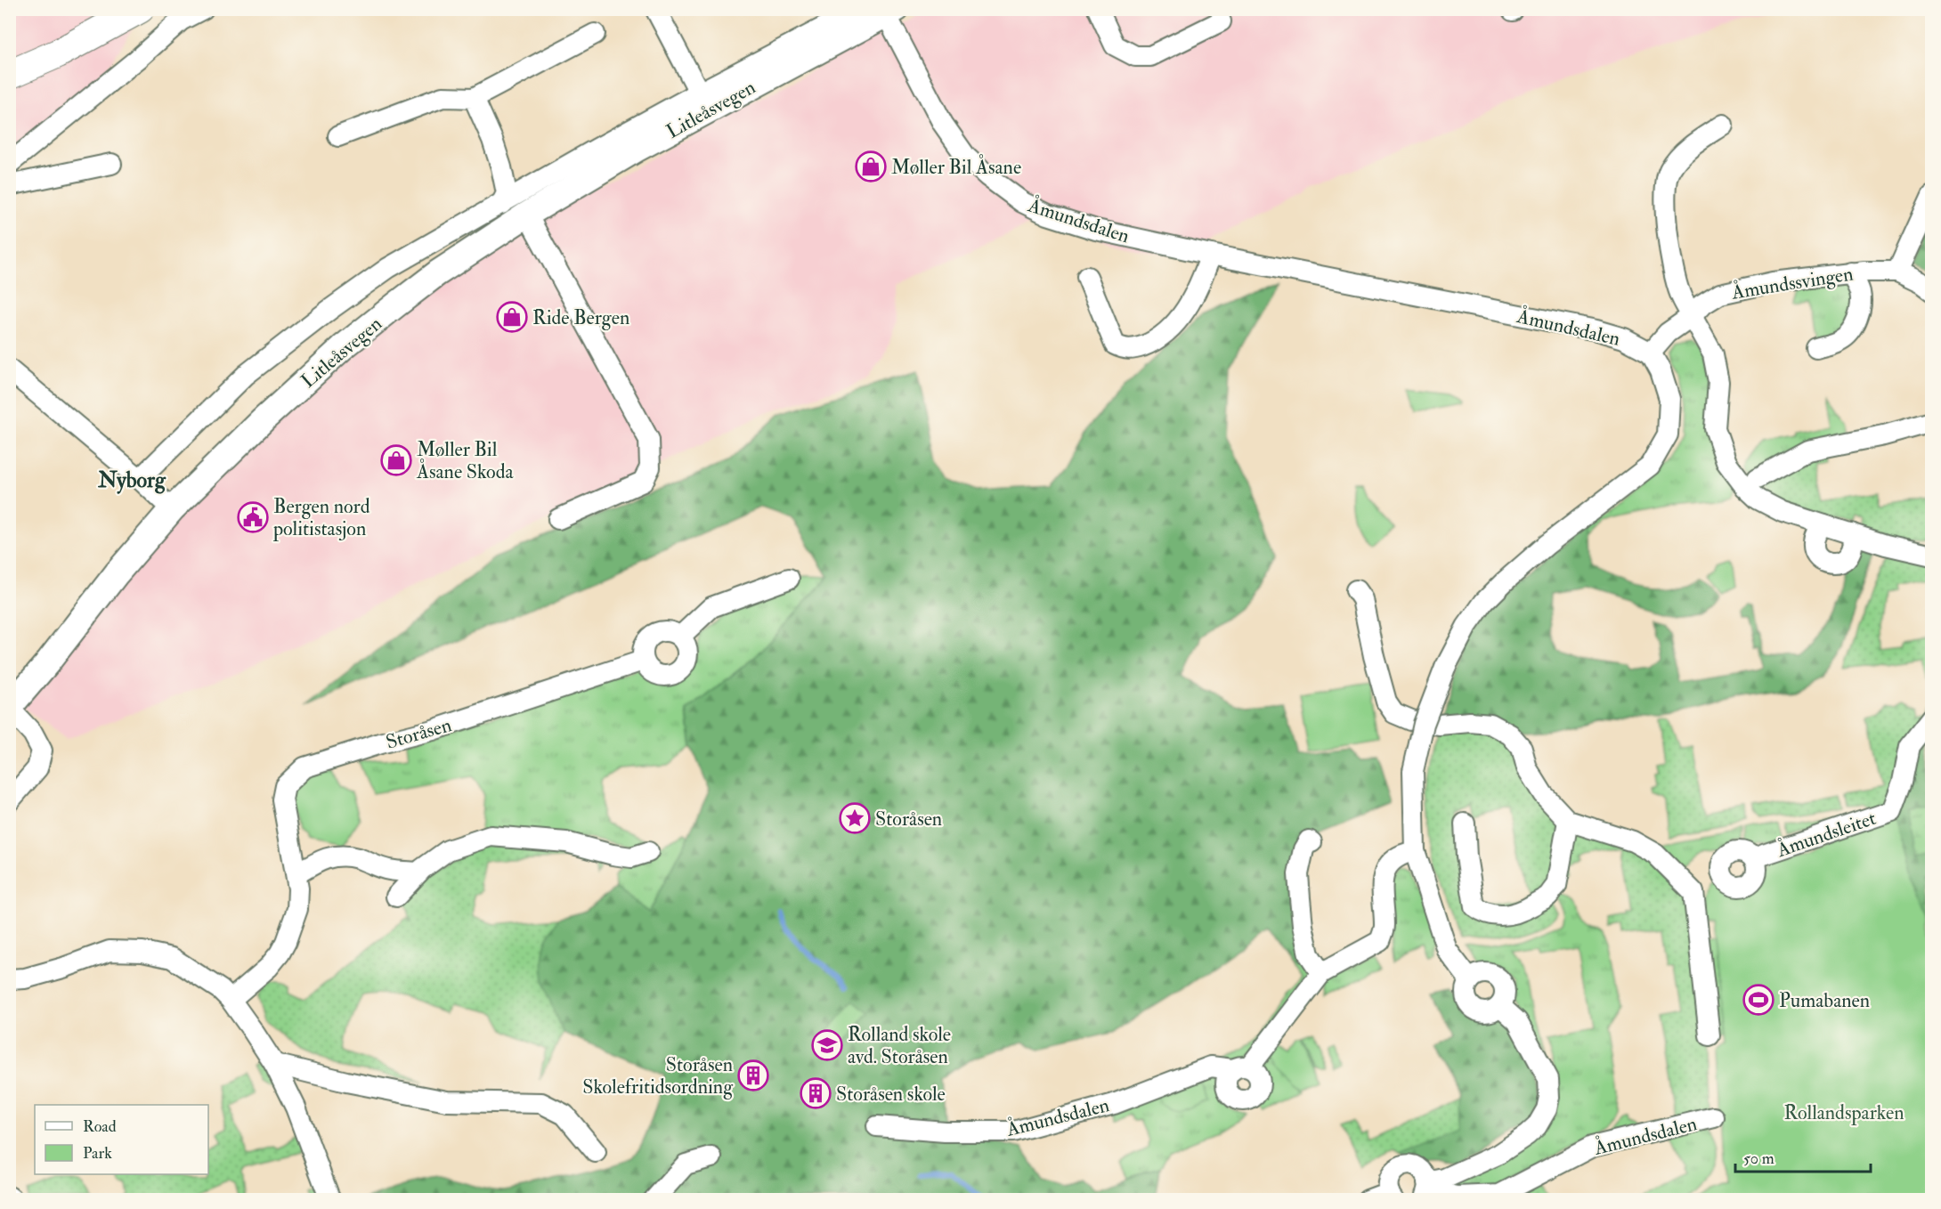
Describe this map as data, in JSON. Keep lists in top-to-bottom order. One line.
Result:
{"streets":{"street":["Litleåsvegen","Åmundsdalen","Åmundssvingen","Storåsen","Åmundsleitet"]},"crossings":[["Litleåsvegen","Åmundsdalen"]],"districts":["Nyborg"],"parks":["Rollandsparken"],"places":{"shop":["Møller Bil Åsane","Ride Bergen","Møller Bil Åsane Skoda"],"public building":["Bergen nord politistasjon"],"place":["Storåsen"],"sports":["Pumabanen"],"school or university":["Rolland skole avd. Storåsen"],"building":["Storåsen Skolefritidsordning","Storåsen skole"]},"legend":["Road","Park"],"scale_bar":"50 m"}
